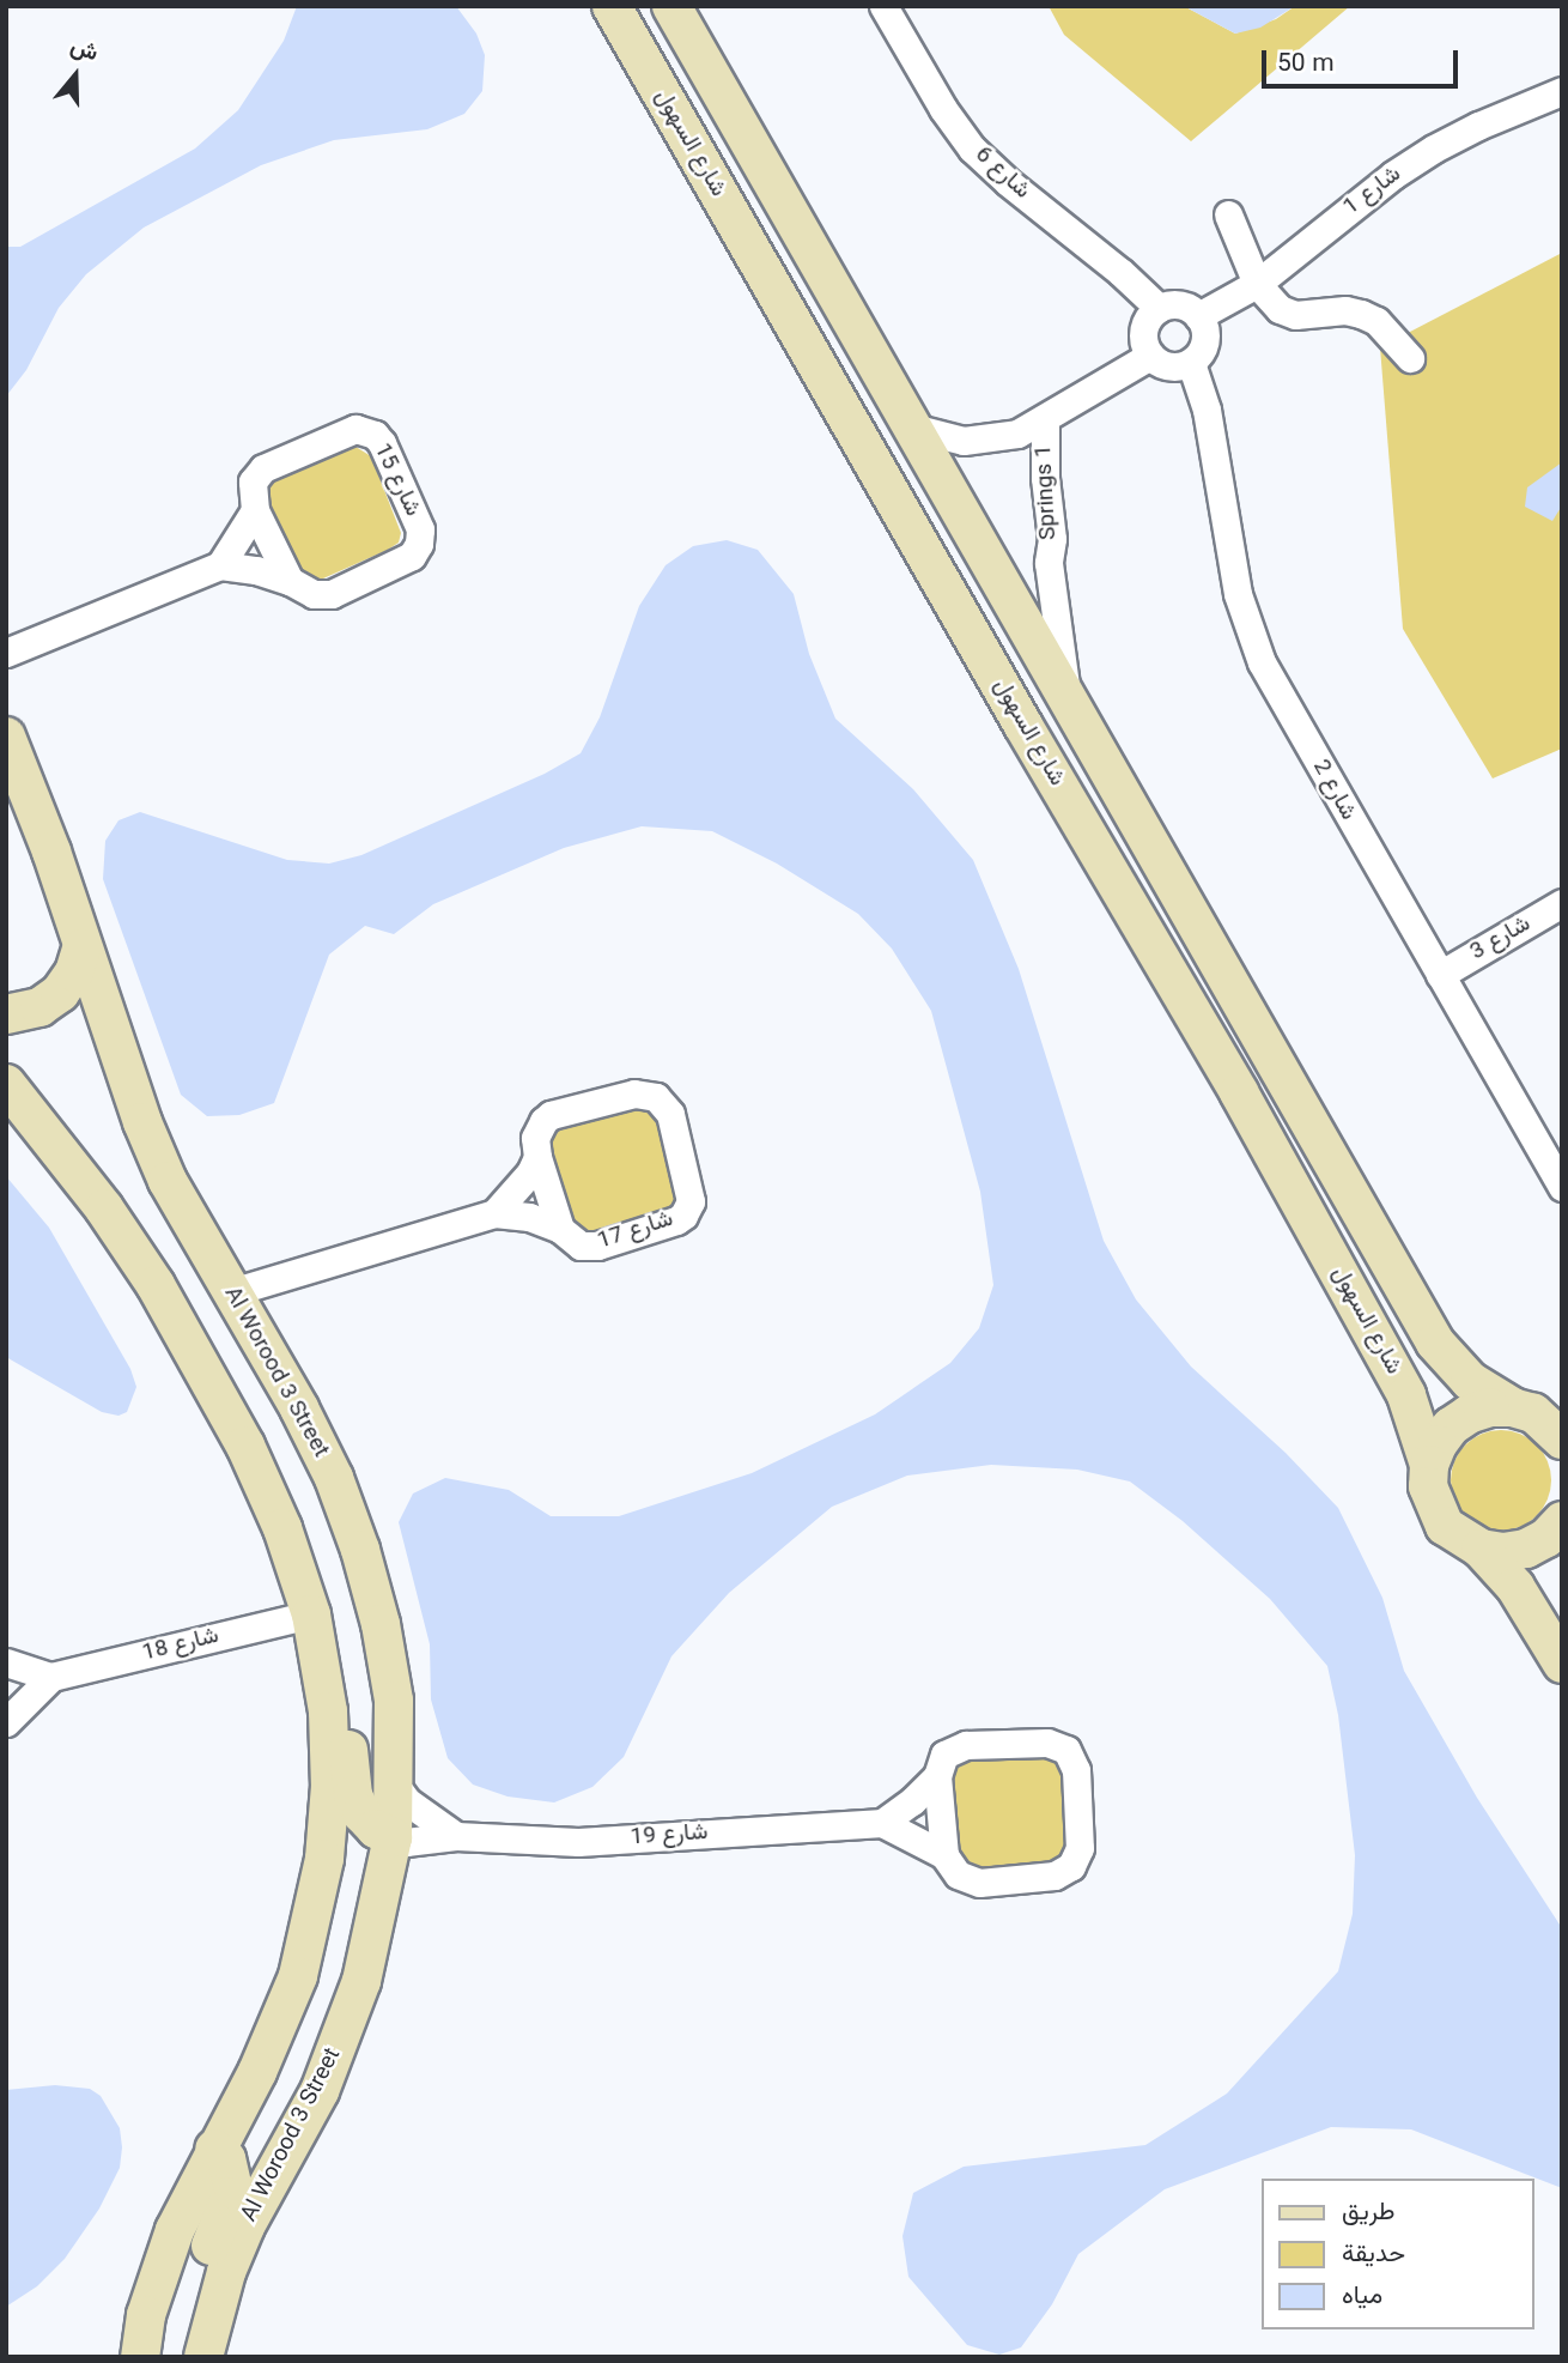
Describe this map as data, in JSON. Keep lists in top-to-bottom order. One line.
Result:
{"streets":{"main road":["شارع السهول","Al Worood 3 Street"],"street":["شارع 6","شارع 1","شارع 15","Springs 1","شارع 2","شارع 3","شارع 17","شارع 18","شارع 19"]},"crossings":[["شارع 6","شارع 1"],["شارع 6","Springs 1"],["شارع 6","شارع 2"],["شارع 1","Springs 1"],["شارع 1","شارع 2"],["Springs 1","شارع 2"],["شارع 2","شارع 3"],["شارع 17","Al Worood 3 Street"],["Al Worood 3 Street","شارع 19"]],"legend":["طريق","حديقة","مياه"],"scale_bar":"50 m","north":"top"}
